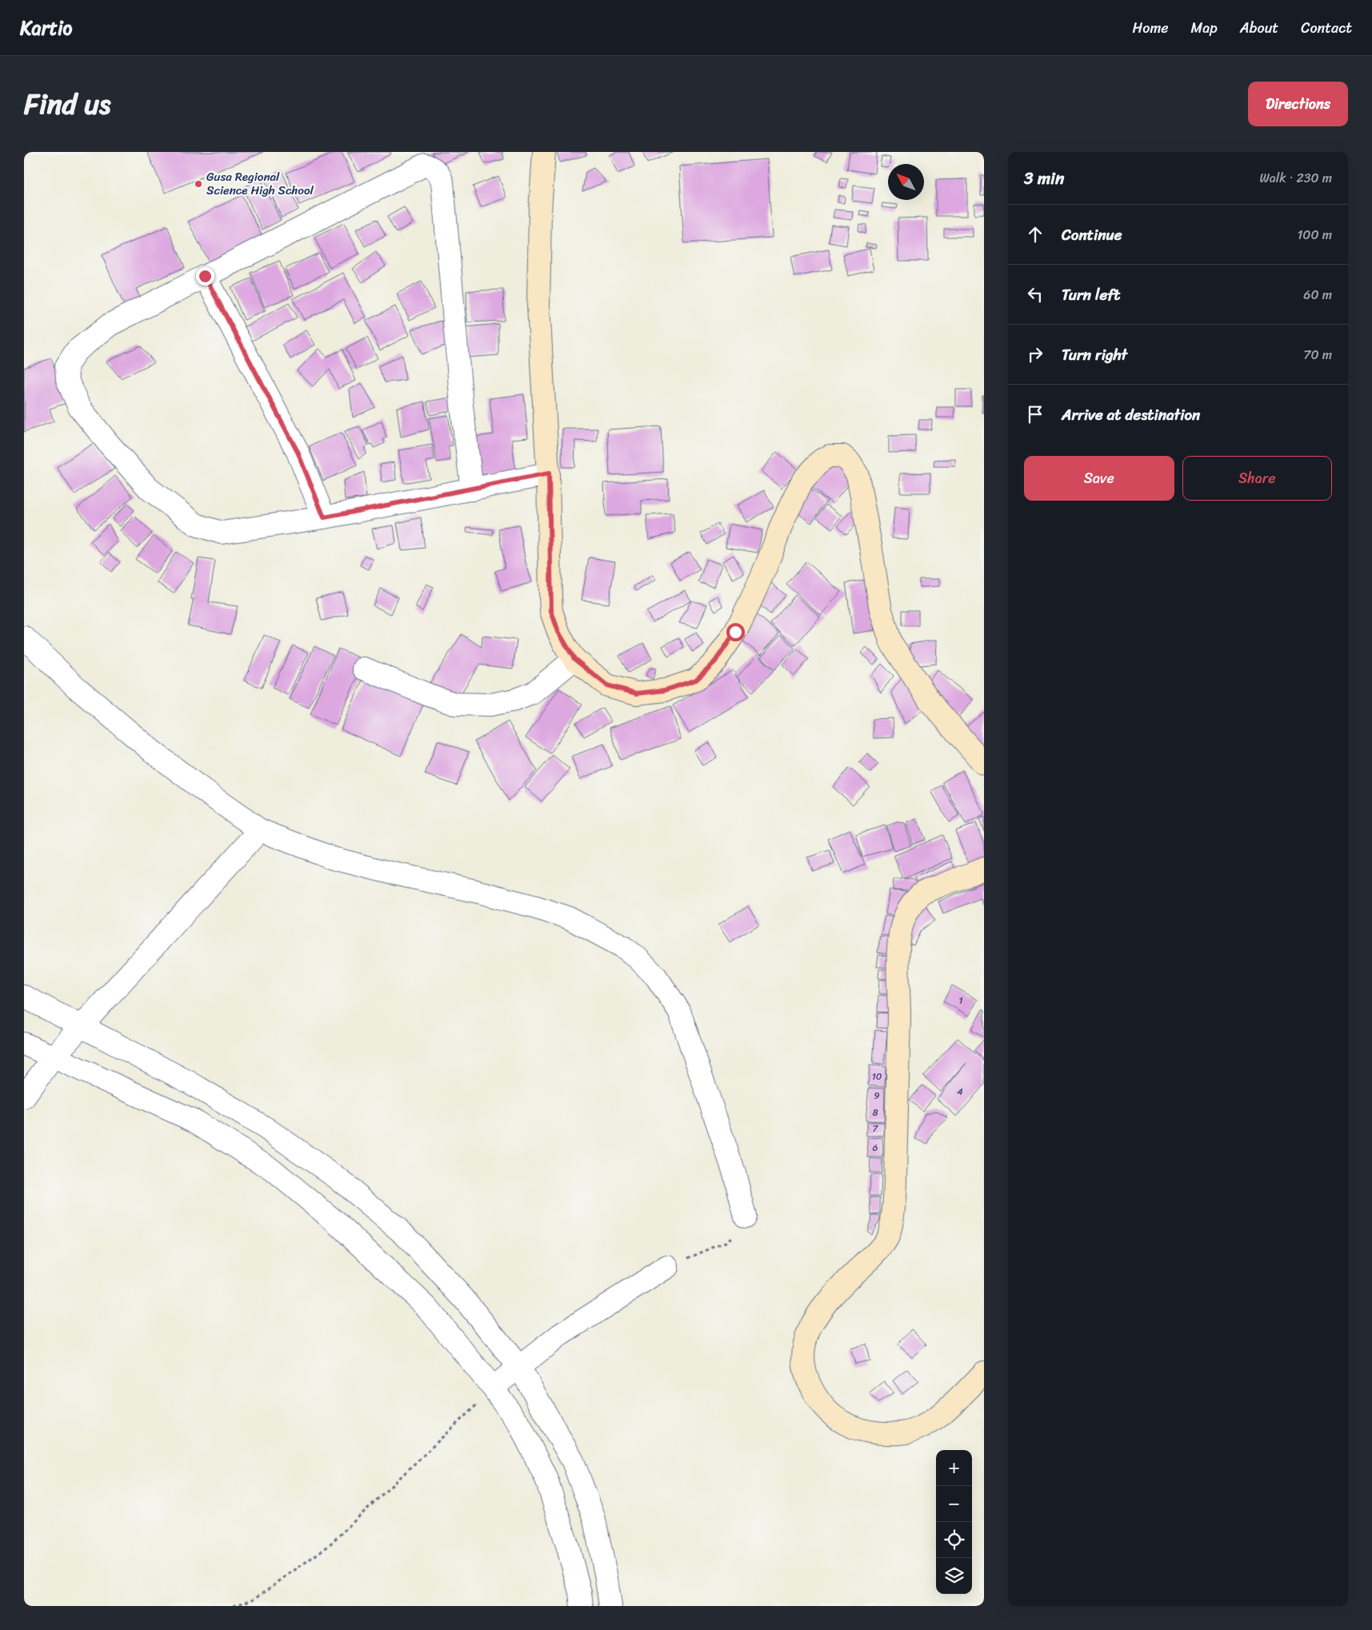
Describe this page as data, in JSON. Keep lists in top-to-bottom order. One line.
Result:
{"places":["Gusa Regional Science High School"],"house_numbers":["1","10","4","9","8","7","6"],"north":"top left","page":{"header":"Kartio","nav":["Home","Map","About","Contact"],"title":"Find us","buttons":["Directions",["Save","Share"]],"heading":["3 min","Walk · 230 m"],"list":[["Continue","100 m"],["Turn left","60 m"],["Turn right","70 m"],"Arrive at destination"],"map_buttons":["+","−"]}}
